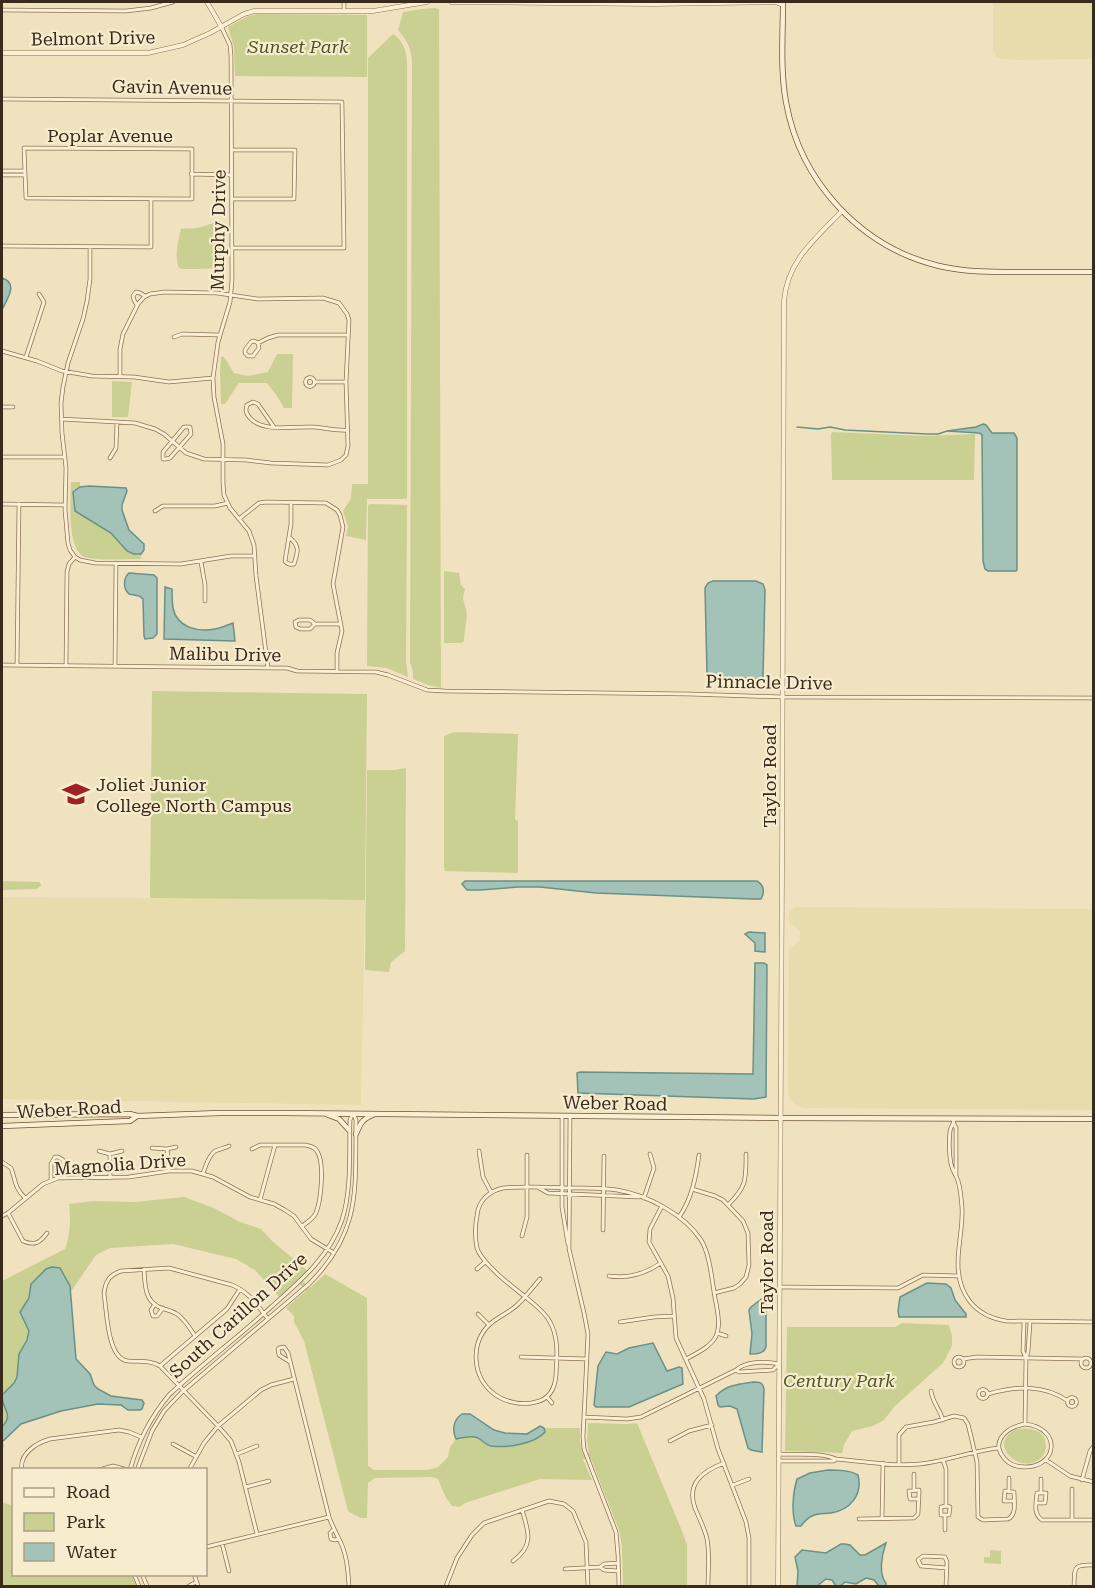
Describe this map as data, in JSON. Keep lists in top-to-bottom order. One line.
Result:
{"streets":{"main road":["Weber Road"],"street":["Belmont Drive","Gavin Avenue","Poplar Avenue","Murphy Drive","Malibu Drive","Pinnacle Drive","Taylor Road","Magnolia Drive","South Carillon Drive"]},"crossings":[["Belmont Drive","Murphy Drive"],["Gavin Avenue","Murphy Drive"],["Murphy Drive","Malibu Drive"],["Malibu Drive","Pinnacle Drive"],["Pinnacle Drive","Taylor Road"],["Taylor Road","Weber Road"],["Weber Road","South Carillon Drive"],["Magnolia Drive","South Carillon Drive"]],"parks":["Sunset Park","Century Park"],"places":{"school or university":["Joliet Junior College North Campus"]},"legend":["Road","Park","Water"]}
